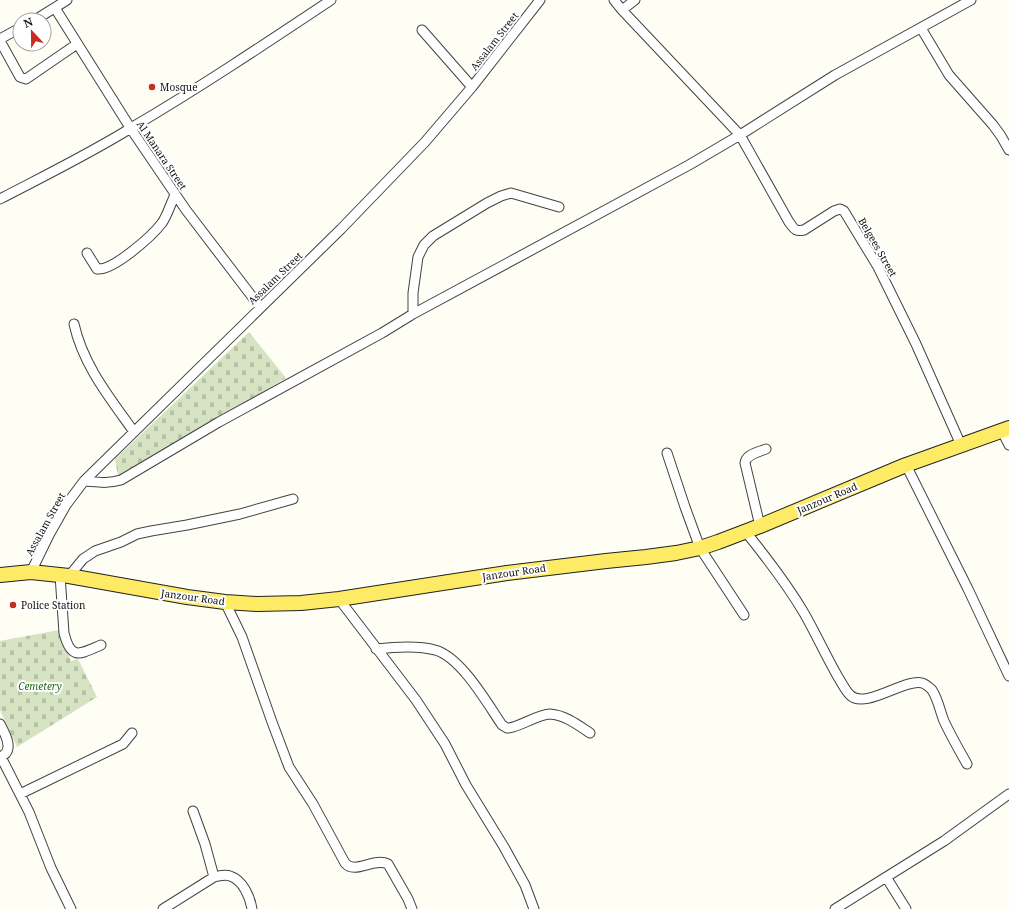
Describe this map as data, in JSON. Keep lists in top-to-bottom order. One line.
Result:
{"streets":{"main road":["Janzour Road"],"street":["Assalam Street","Al Manara Street","Belgees Street"]},"crossings":[["Assalam Street","Al Manara Street"],["Assalam Street","Janzour Road"],["Belgees Street","Janzour Road"]],"parks":["Cemetery"],"places":["Mosque","Police Station"],"north":"top"}
